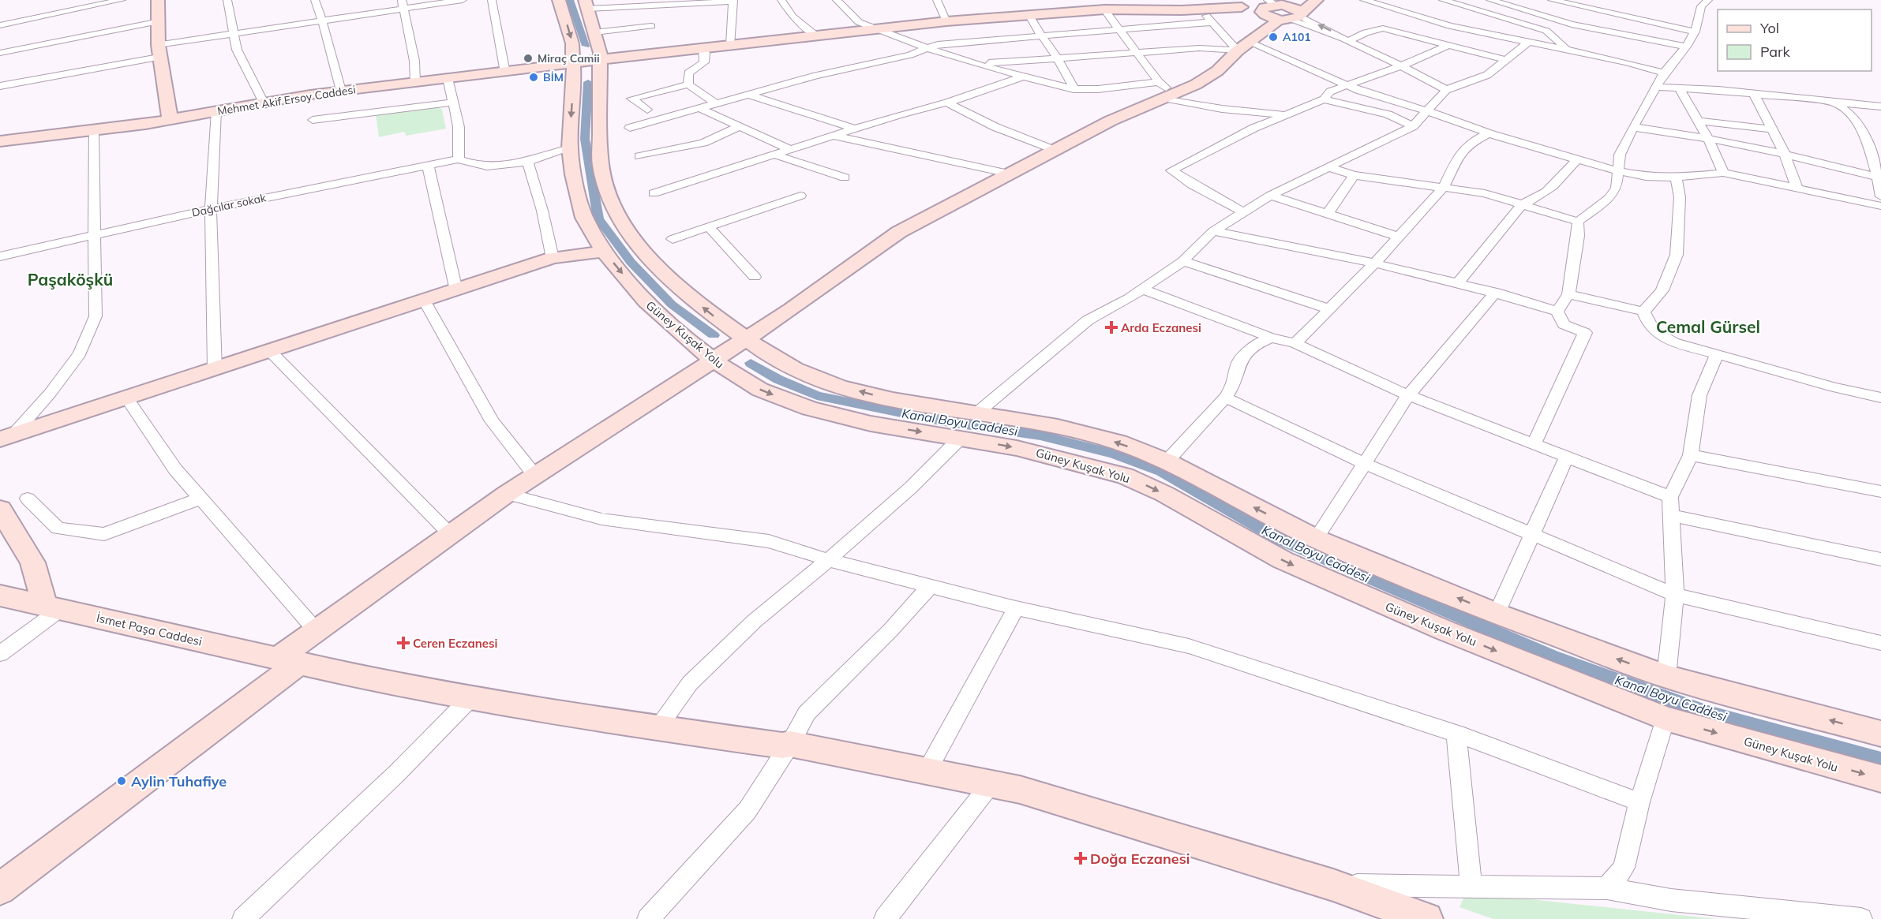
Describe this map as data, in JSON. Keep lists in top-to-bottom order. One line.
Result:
{"streets":{"main road":["Mehmet Akif Ersoy Caddesi","Güney Kuşak Yolu","İsmet Paşa Caddesi"],"street":["Dağcılar sokak"]},"crossings":[["Mehmet Akif Ersoy Caddesi","Güney Kuşak Yolu"]],"districts":["Paşaköşkü","Cemal Gürsel"],"water":["Kanal Boyu Caddesi"],"places":{"other":["A101","Miraç Camii","BİM","Aylin Tuhafiye"],"health":["Arda Eczanesi","Ceren Eczanesi","Doğa Eczanesi"]},"legend":["Yol","Park"]}
